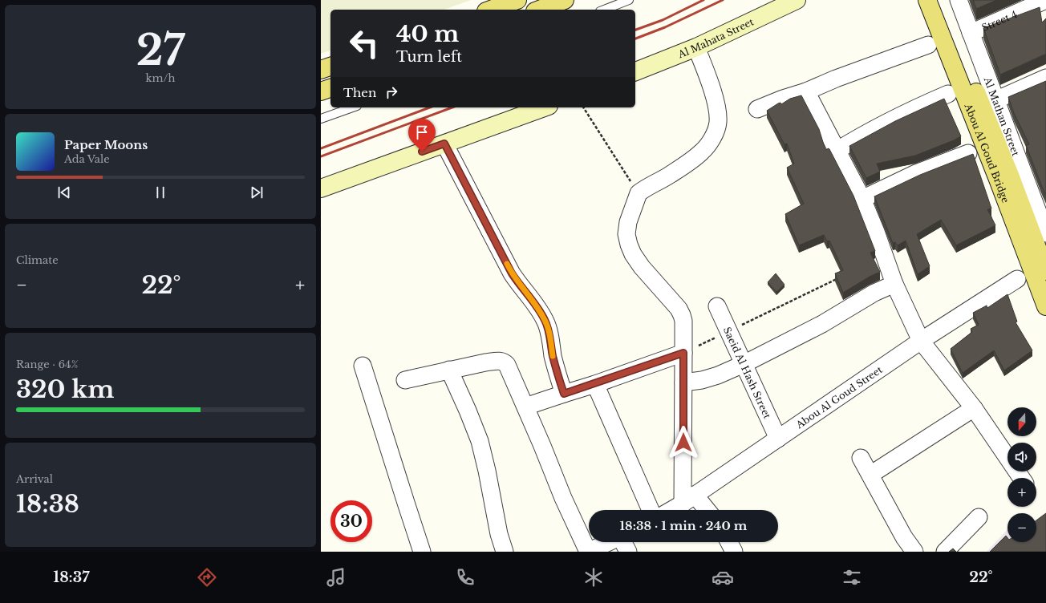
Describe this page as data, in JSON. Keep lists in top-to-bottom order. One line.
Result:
{"streets":{"main road":["Al Mahata Street","Abou Al Goud Bridge"],"street":["Street 4","Al Mathan Street","Saeid Al Hash Street","Abou Al Goud Street"]},"crossings":[["Street 4","Al Mathan Street"],["Saeid Al Hash Street","Abou Al Goud Street"]],"north":"bottom","page":{"tile":[["27","km/h"],"Climate",["Range · 64%","320 km"],["Arrival","18:38"]],"turn":["40 m","Turn left"],"then":"Then","song":["Paper Moons","Ada Vale"],"heat":["−","22°","+"],"map_buttons":["+","−"],"limit":"30","trip":"18:38 · 1 min · 240 m","tabs":["18:37","22°"]}}
